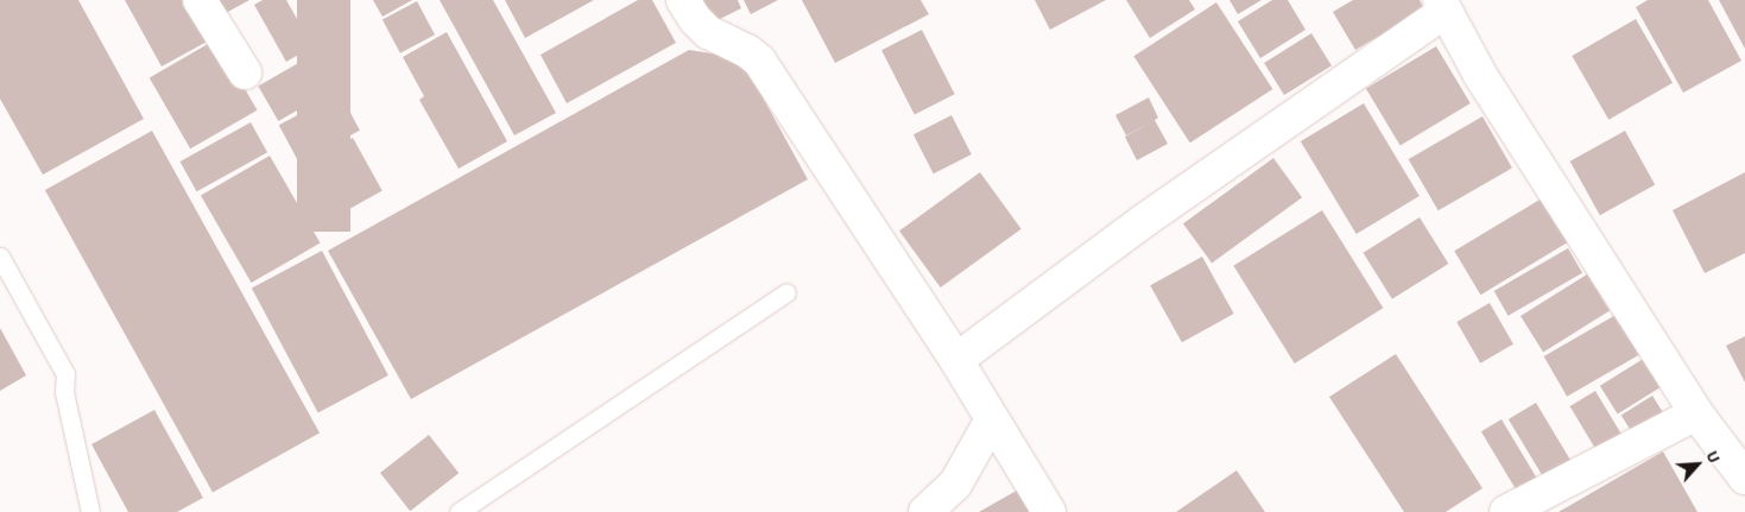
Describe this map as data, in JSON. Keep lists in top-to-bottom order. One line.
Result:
{"north":"top right"}
